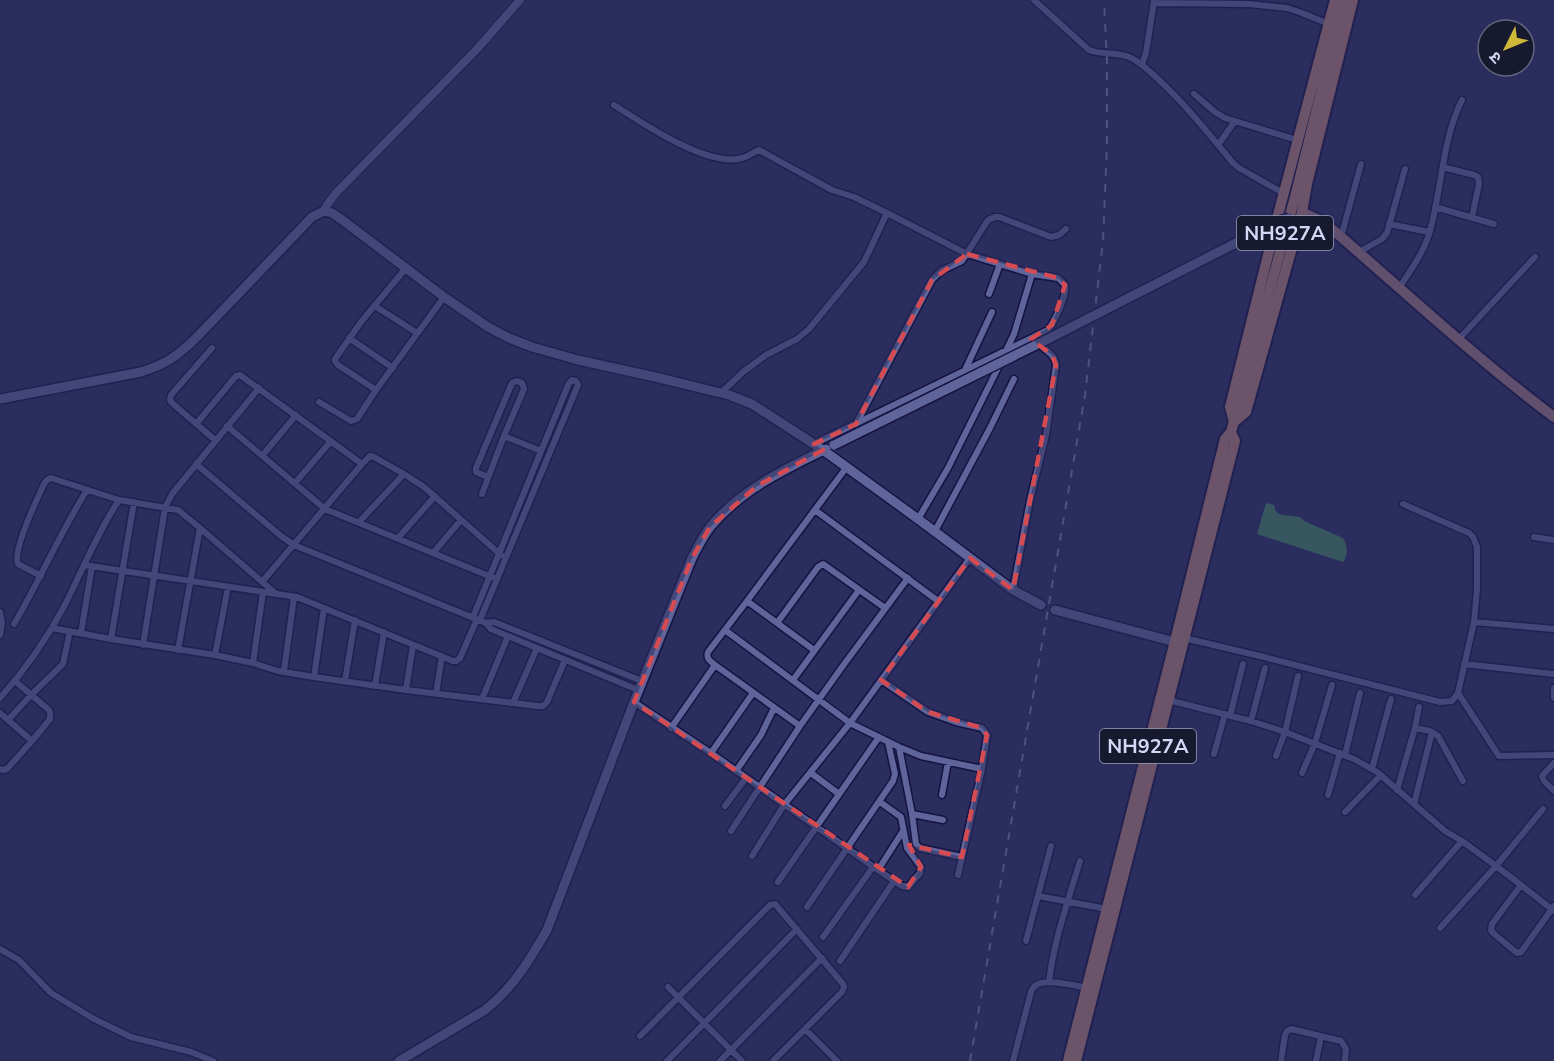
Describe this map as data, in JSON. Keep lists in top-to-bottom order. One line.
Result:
{"streets":{"highway":["NH927A"]},"north":"bottom left"}
